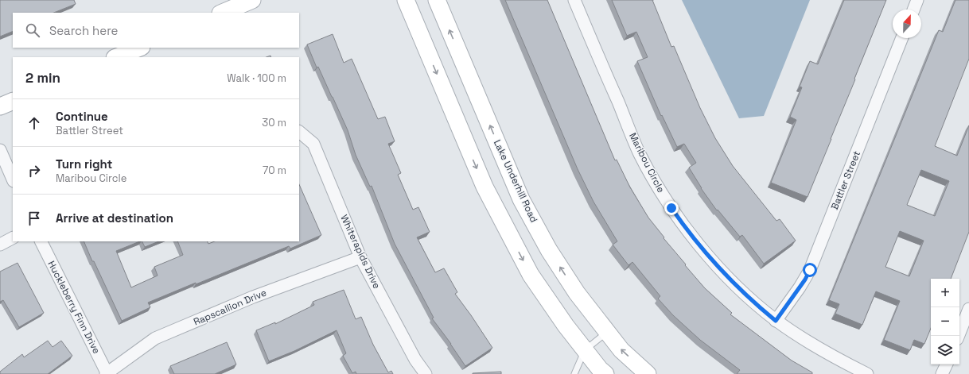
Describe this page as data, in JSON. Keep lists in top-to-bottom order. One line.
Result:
{"streets":{"street":["Maribou Circle","Battler Street","Lake Underhill Road","Whiterapids Drive","Huckleberry Finn Drive","Rapscallion Drive"]},"crossings":[["Maribou Circle","Battler Street"],["Whiterapids Drive","Rapscallion Drive"],["Huckleberry Finn Drive","Rapscallion Drive"]],"north":"top","page":{"search":"Search here","heading":["2 min","Walk · 100 m"],"list":[["Continue","Battler Street","30 m"],["Turn right","Maribou Circle","70 m"],"Arrive at destination"],"map_buttons":["+","−"]}}
